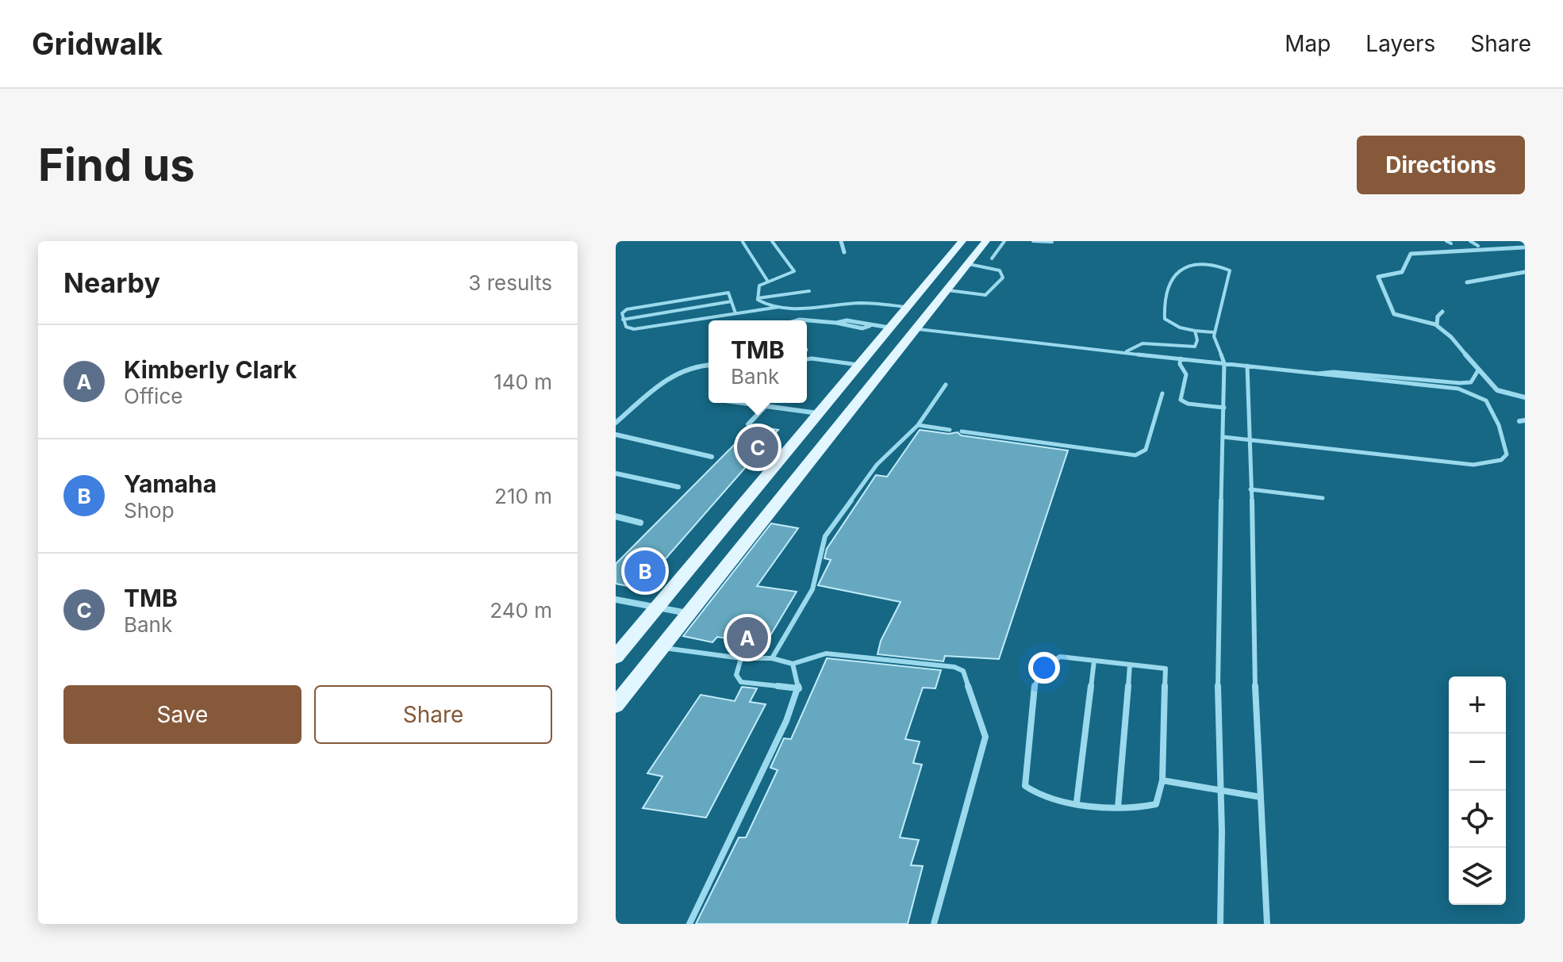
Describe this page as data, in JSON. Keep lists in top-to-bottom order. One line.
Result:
{"page":{"header":"Gridwalk","nav":["Map","Layers","Share"],"buttons":["Directions",["Save","Share"]],"title":"Find us","heading":["Nearby","3 results"],"popup":["TMB","Bank"],"list":[{"mark":"A","name":"Kimberly Clark","note":"Office","value":"140 m"},{"mark":"B","name":"Yamaha","note":"Shop","value":"210 m"},{"mark":"C","name":"TMB","note":"Bank","value":"240 m"}],"pins":["C","B","A"],"map_buttons":["+","−"]}}
